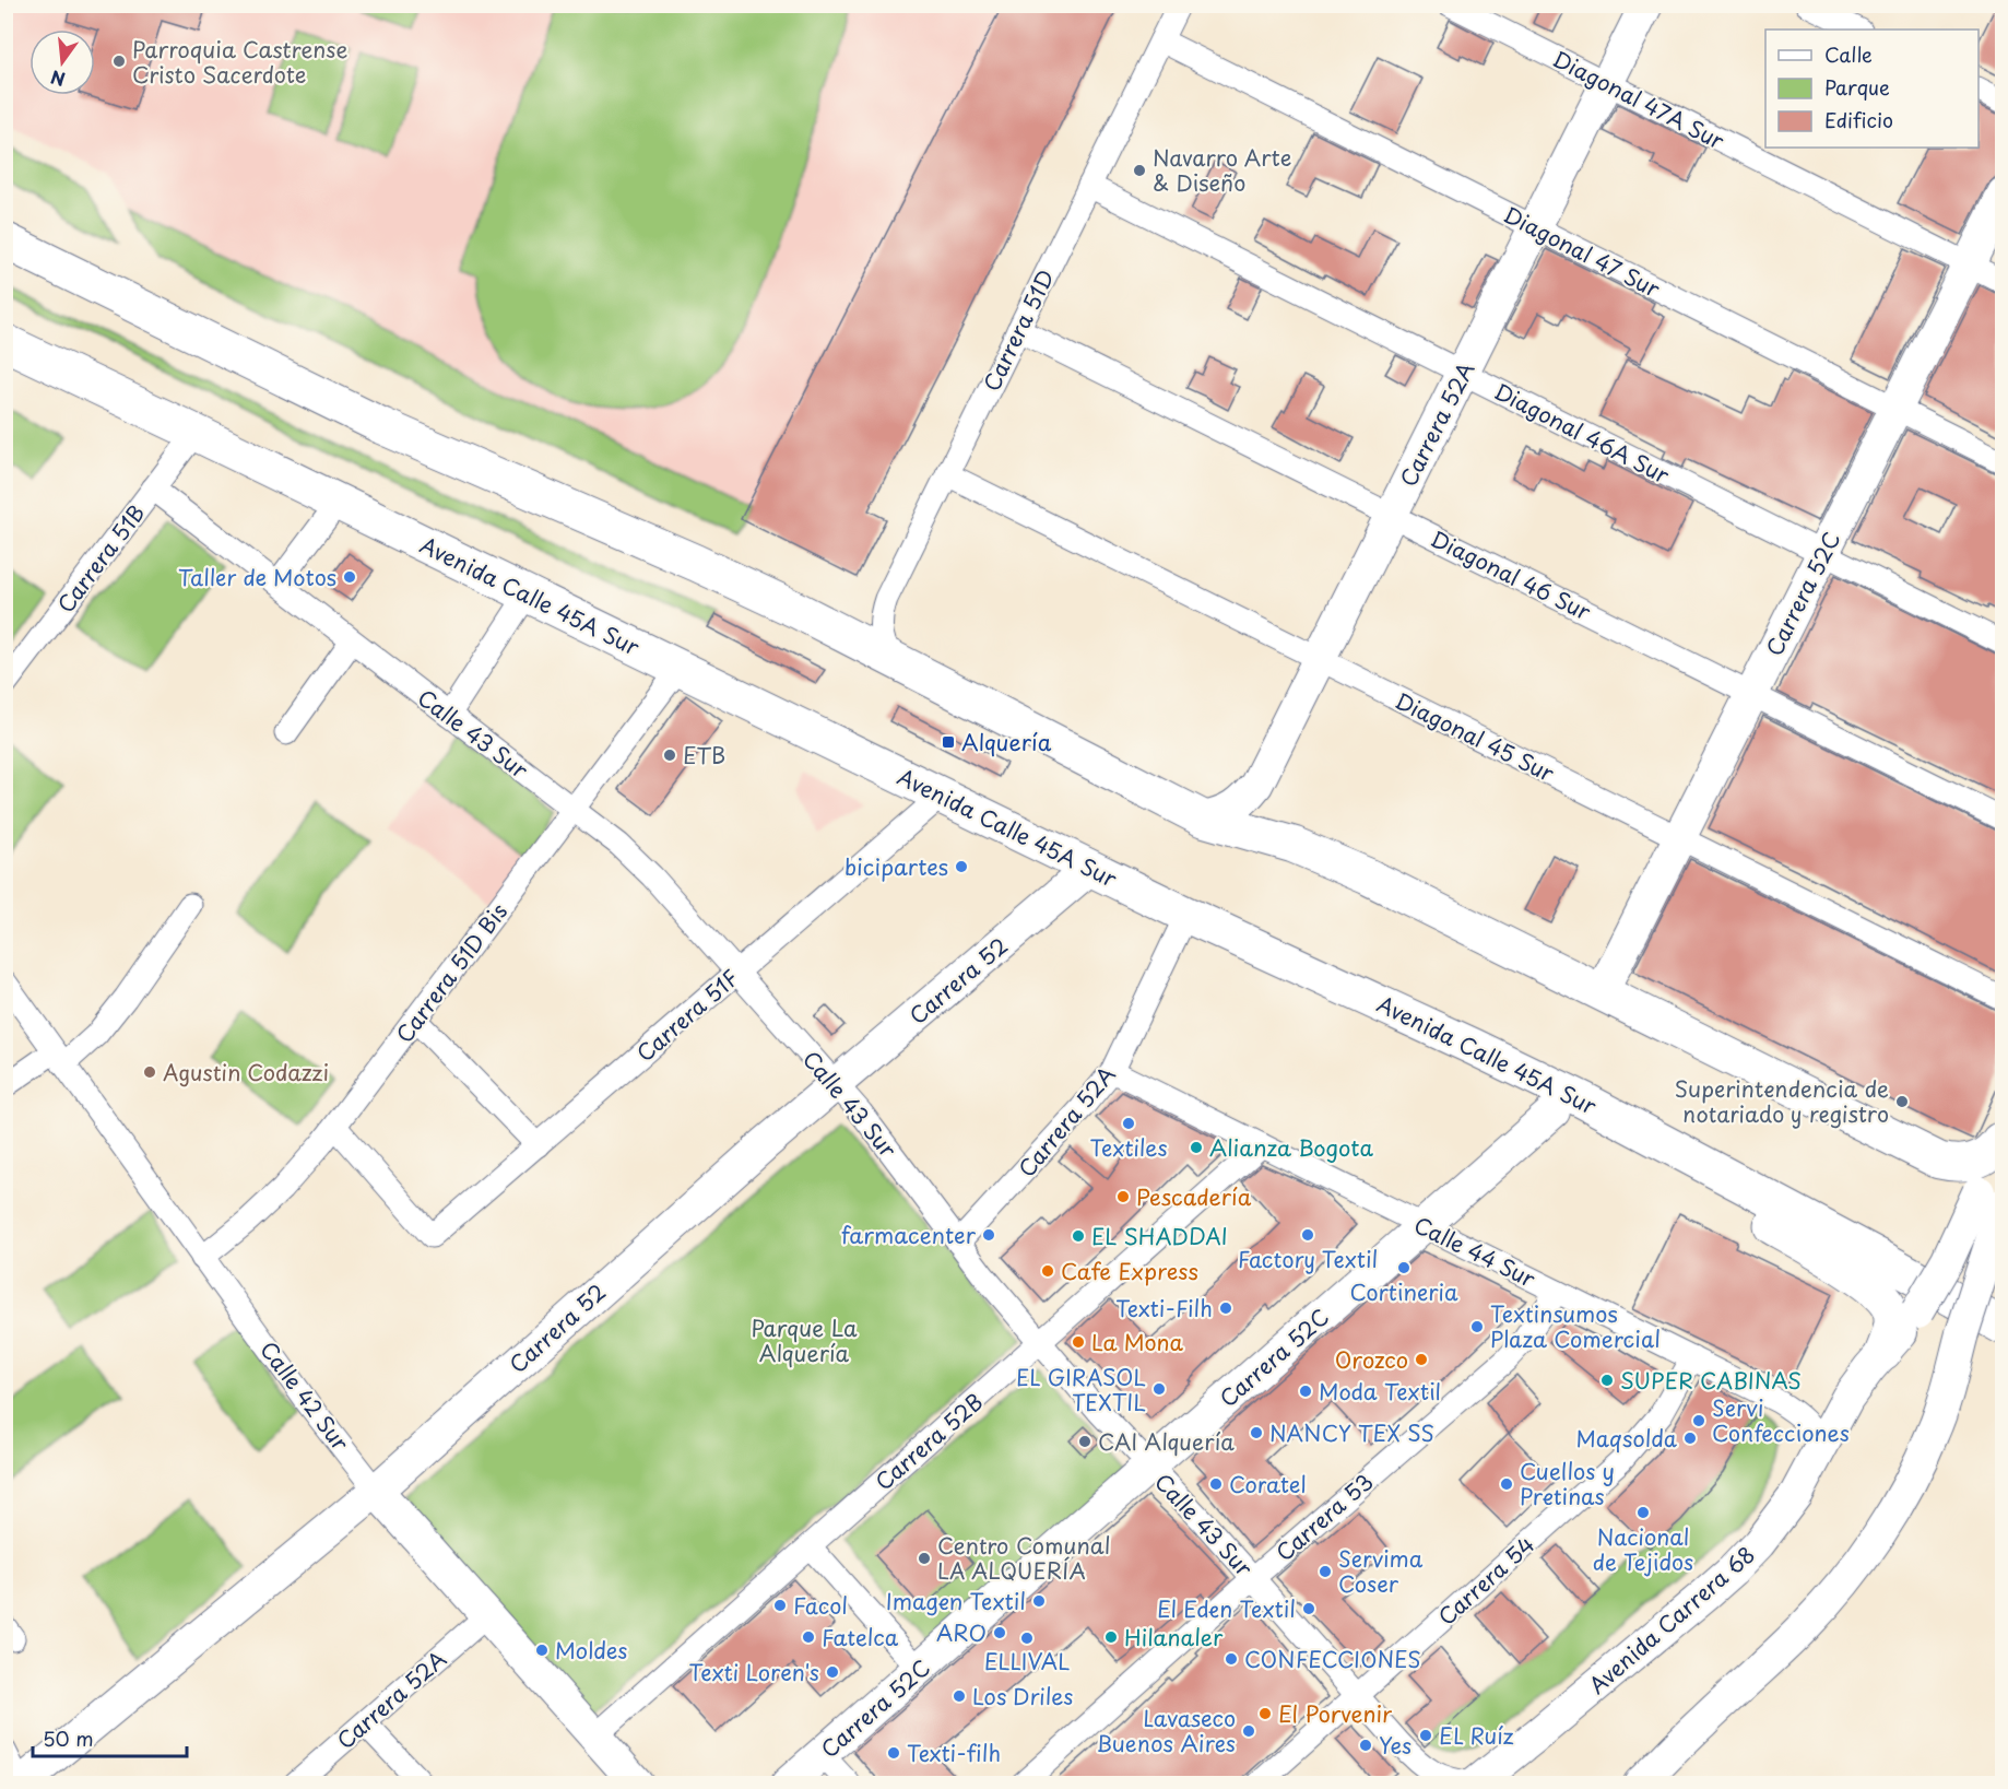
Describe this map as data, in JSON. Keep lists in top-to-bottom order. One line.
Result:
{"streets":{"highway":["Avenida Calle 45A Sur"],"street":["Diagonal 47A Sur","Diagonal 47 Sur","Carrera 51D","Carrera 52A","Diagonal 46A Sur","Carrera 51B","Diagonal 46 Sur","Carrera 52C","Calle 43 Sur","Diagonal 45 Sur","Carrera 51D Bis","Carrera 52","Carrera 51F","Calle 44 Sur","Calle 42 Sur","Carrera 52B","Carrera 53","Carrera 54","Avenida Carrera 68"]},"crossings":[["Diagonal 47A Sur","Carrera 52A"],["Diagonal 47A Sur","Carrera 52C"],["Diagonal 47 Sur","Carrera 51D"],["Diagonal 47 Sur","Carrera 52A"],["Diagonal 47 Sur","Carrera 52C"],["Carrera 51D","Diagonal 46A Sur"],["Carrera 51D","Diagonal 46 Sur"],["Carrera 51D","Diagonal 45 Sur"],["Carrera 52A","Diagonal 46A Sur"],["Carrera 52A","Diagonal 46 Sur"],["Carrera 52A","Avenida Calle 45A Sur"],["Carrera 52A","Calle 43 Sur"],["Carrera 52A","Diagonal 45 Sur"],["Carrera 52A","Calle 44 Sur"],["Carrera 52A","Calle 42 Sur"],["Diagonal 46A Sur","Carrera 52C"],["Carrera 51B","Avenida Calle 45A Sur"],["Carrera 51B","Calle 43 Sur"],["Diagonal 46 Sur","Carrera 52C"],["Carrera 52C","Calle 43 Sur"],["Carrera 52C","Diagonal 45 Sur"],["Carrera 52C","Calle 44 Sur"],["Avenida Calle 45A Sur","Carrera 51D Bis"],["Avenida Calle 45A Sur","Carrera 52"],["Avenida Calle 45A Sur","Carrera 51F"],["Calle 43 Sur","Carrera 51D Bis"],["Calle 43 Sur","Carrera 52"],["Calle 43 Sur","Carrera 51F"],["Calle 43 Sur","Carrera 52B"],["Calle 43 Sur","Carrera 53"],["Calle 43 Sur","Carrera 54"],["Calle 43 Sur","Avenida Carrera 68"],["Carrera 51D Bis","Carrera 51F"],["Carrera 51D Bis","Calle 42 Sur"],["Carrera 52","Calle 42 Sur"],["Calle 44 Sur","Carrera 52B"],["Calle 44 Sur","Carrera 53"],["Calle 44 Sur","Carrera 54"],["Calle 44 Sur","Avenida Carrera 68"],["Calle 42 Sur","Carrera 52B"]],"parks":["Parque La Alquería"],"places":{"other":["Parroquia Castrense Cristo Sacerdote","Navarro Arte & Diseño","Taller de Motos","ETB","bicipartes","Agustin Codazzi","Superintendencia de notariado y registro","Textiles","Alianza Bogota","Pescadería","farmacenter","Factory Textil","EL SHADDAI","Cortineria","Cafe Express","Texti-Filh","Textinsumos Plaza Comercial","La Mona","Orozco","SUPER CABINAS","EL GIRASOL TEXTIL","Moda Textil","Servi Confecciones","NANCY TEX SS","Maqsolda","CAI Alquería","Coratel","Cuellos y Pretinas","Nacional de Tejidos","Centro Comunal LA ALQUERÍA","Servima Coser","Imagen Textil","Facol","El Eden Textil","ARO","Fatelca","Hilanaler","ELLIVAL","Moldes","CONFECCIONES","Texti Loren's","Los Driles","El Porvenir","Lavaseco Buenos Aires","EL Ruíz","Yes","Texti-filh"],"transit":["Alquería"]},"legend":["Calle","Parque","Edificio"],"scale_bar":"50 m","north":"bottom"}
